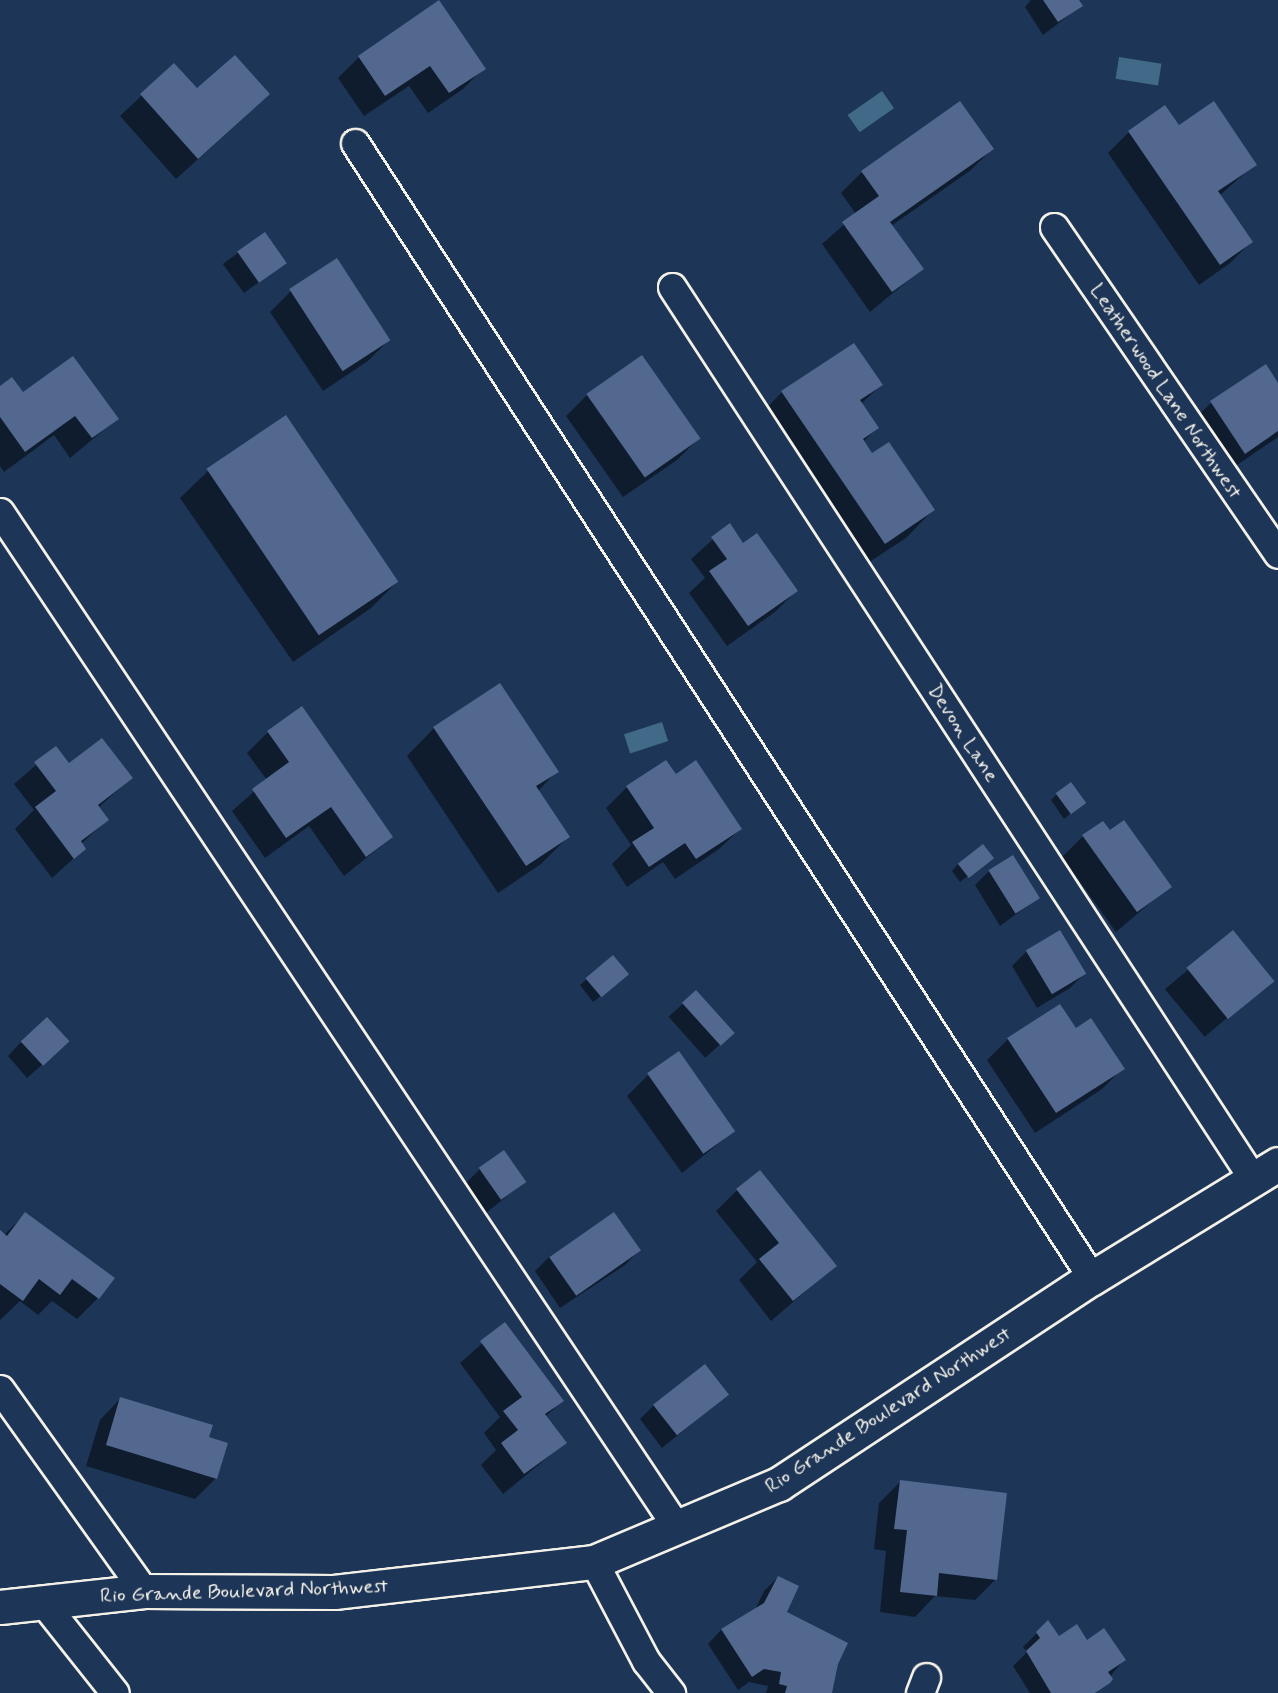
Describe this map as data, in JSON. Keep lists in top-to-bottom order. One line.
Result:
{"streets":{"street":["Leatherwood Lane Northwest","Devon Lane","Rio Grande Boulevard Northwest"]},"crossings":[["Devon Lane","Rio Grande Boulevard Northwest"]]}
